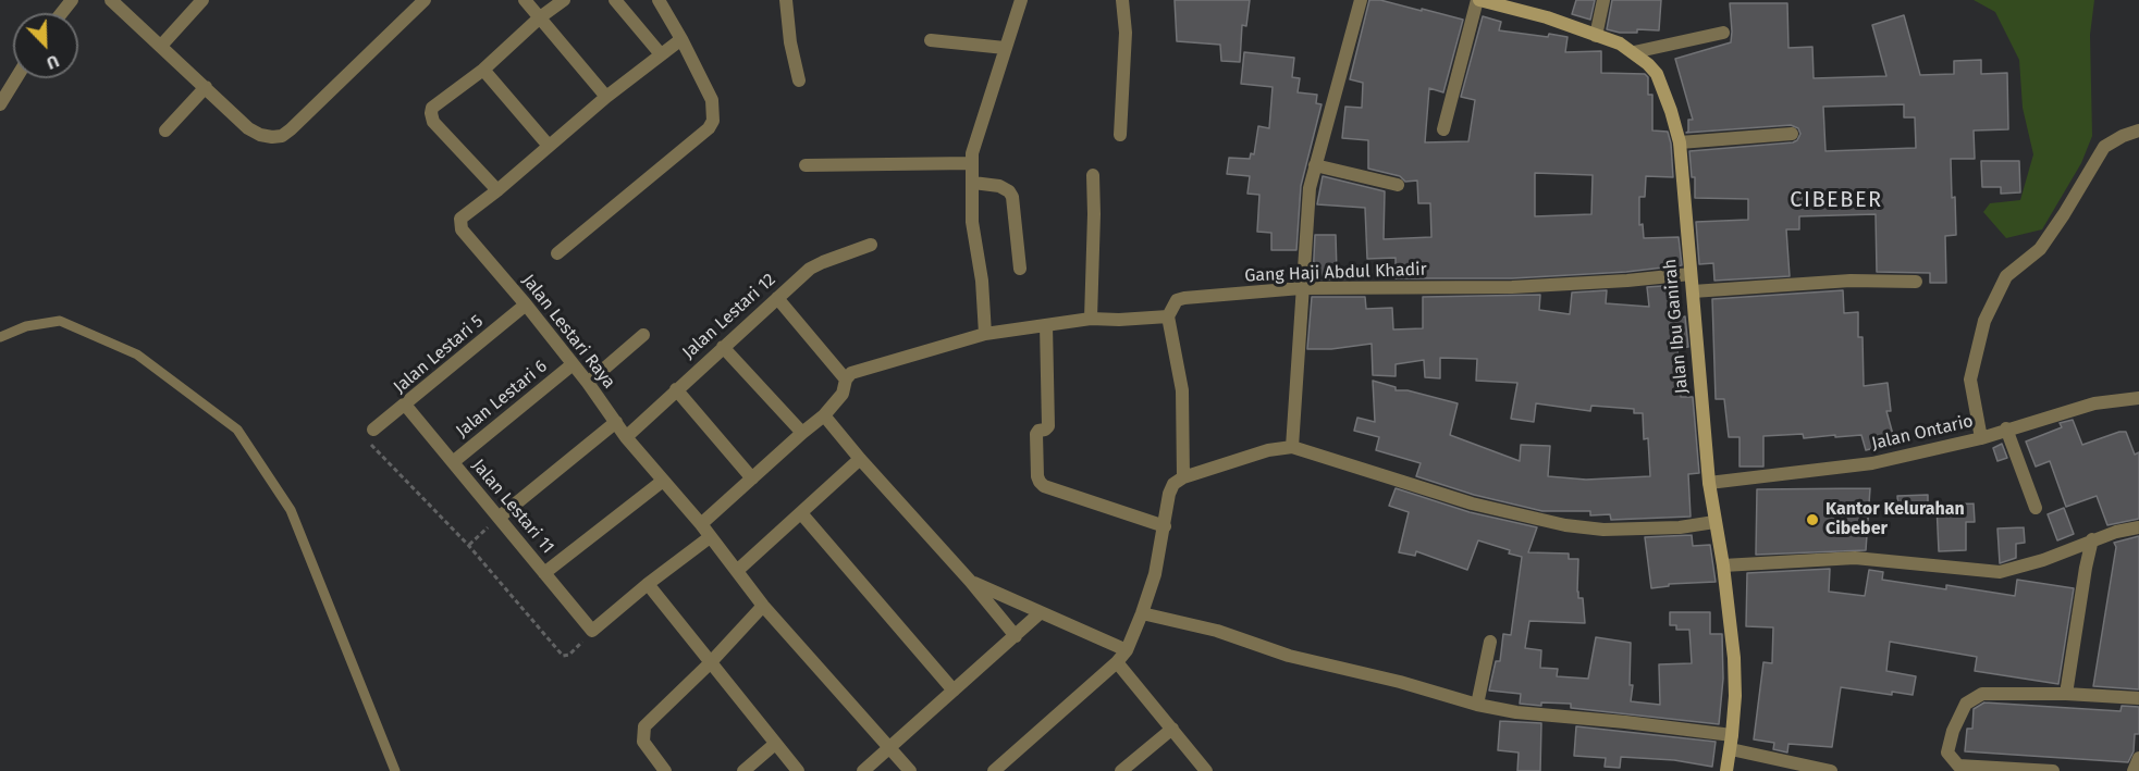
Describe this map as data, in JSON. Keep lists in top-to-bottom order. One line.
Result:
{"streets":{"main road":["Jalan Ibu Ganirah"],"street":["Gang Haji Abdul Khadir","Jalan Lestari 12","Jalan Lestari Raya","Jalan Lestari 5","Jalan Lestari 6","Jalan Ontario","Jalan Lestari 11"]},"crossings":[["Gang Haji Abdul Khadir","Jalan Ibu Ganirah"],["Jalan Lestari 12","Jalan Lestari Raya"],["Jalan Ibu Ganirah","Jalan Ontario"],["Jalan Lestari Raya","Jalan Lestari 5"],["Jalan Lestari Raya","Jalan Lestari 6"],["Jalan Lestari 5","Jalan Lestari 11"],["Jalan Lestari 6","Jalan Lestari 11"]],"districts":["CIBEBER"],"places":["Kantor Kelurahan Cibeber"],"north":"bottom right"}
